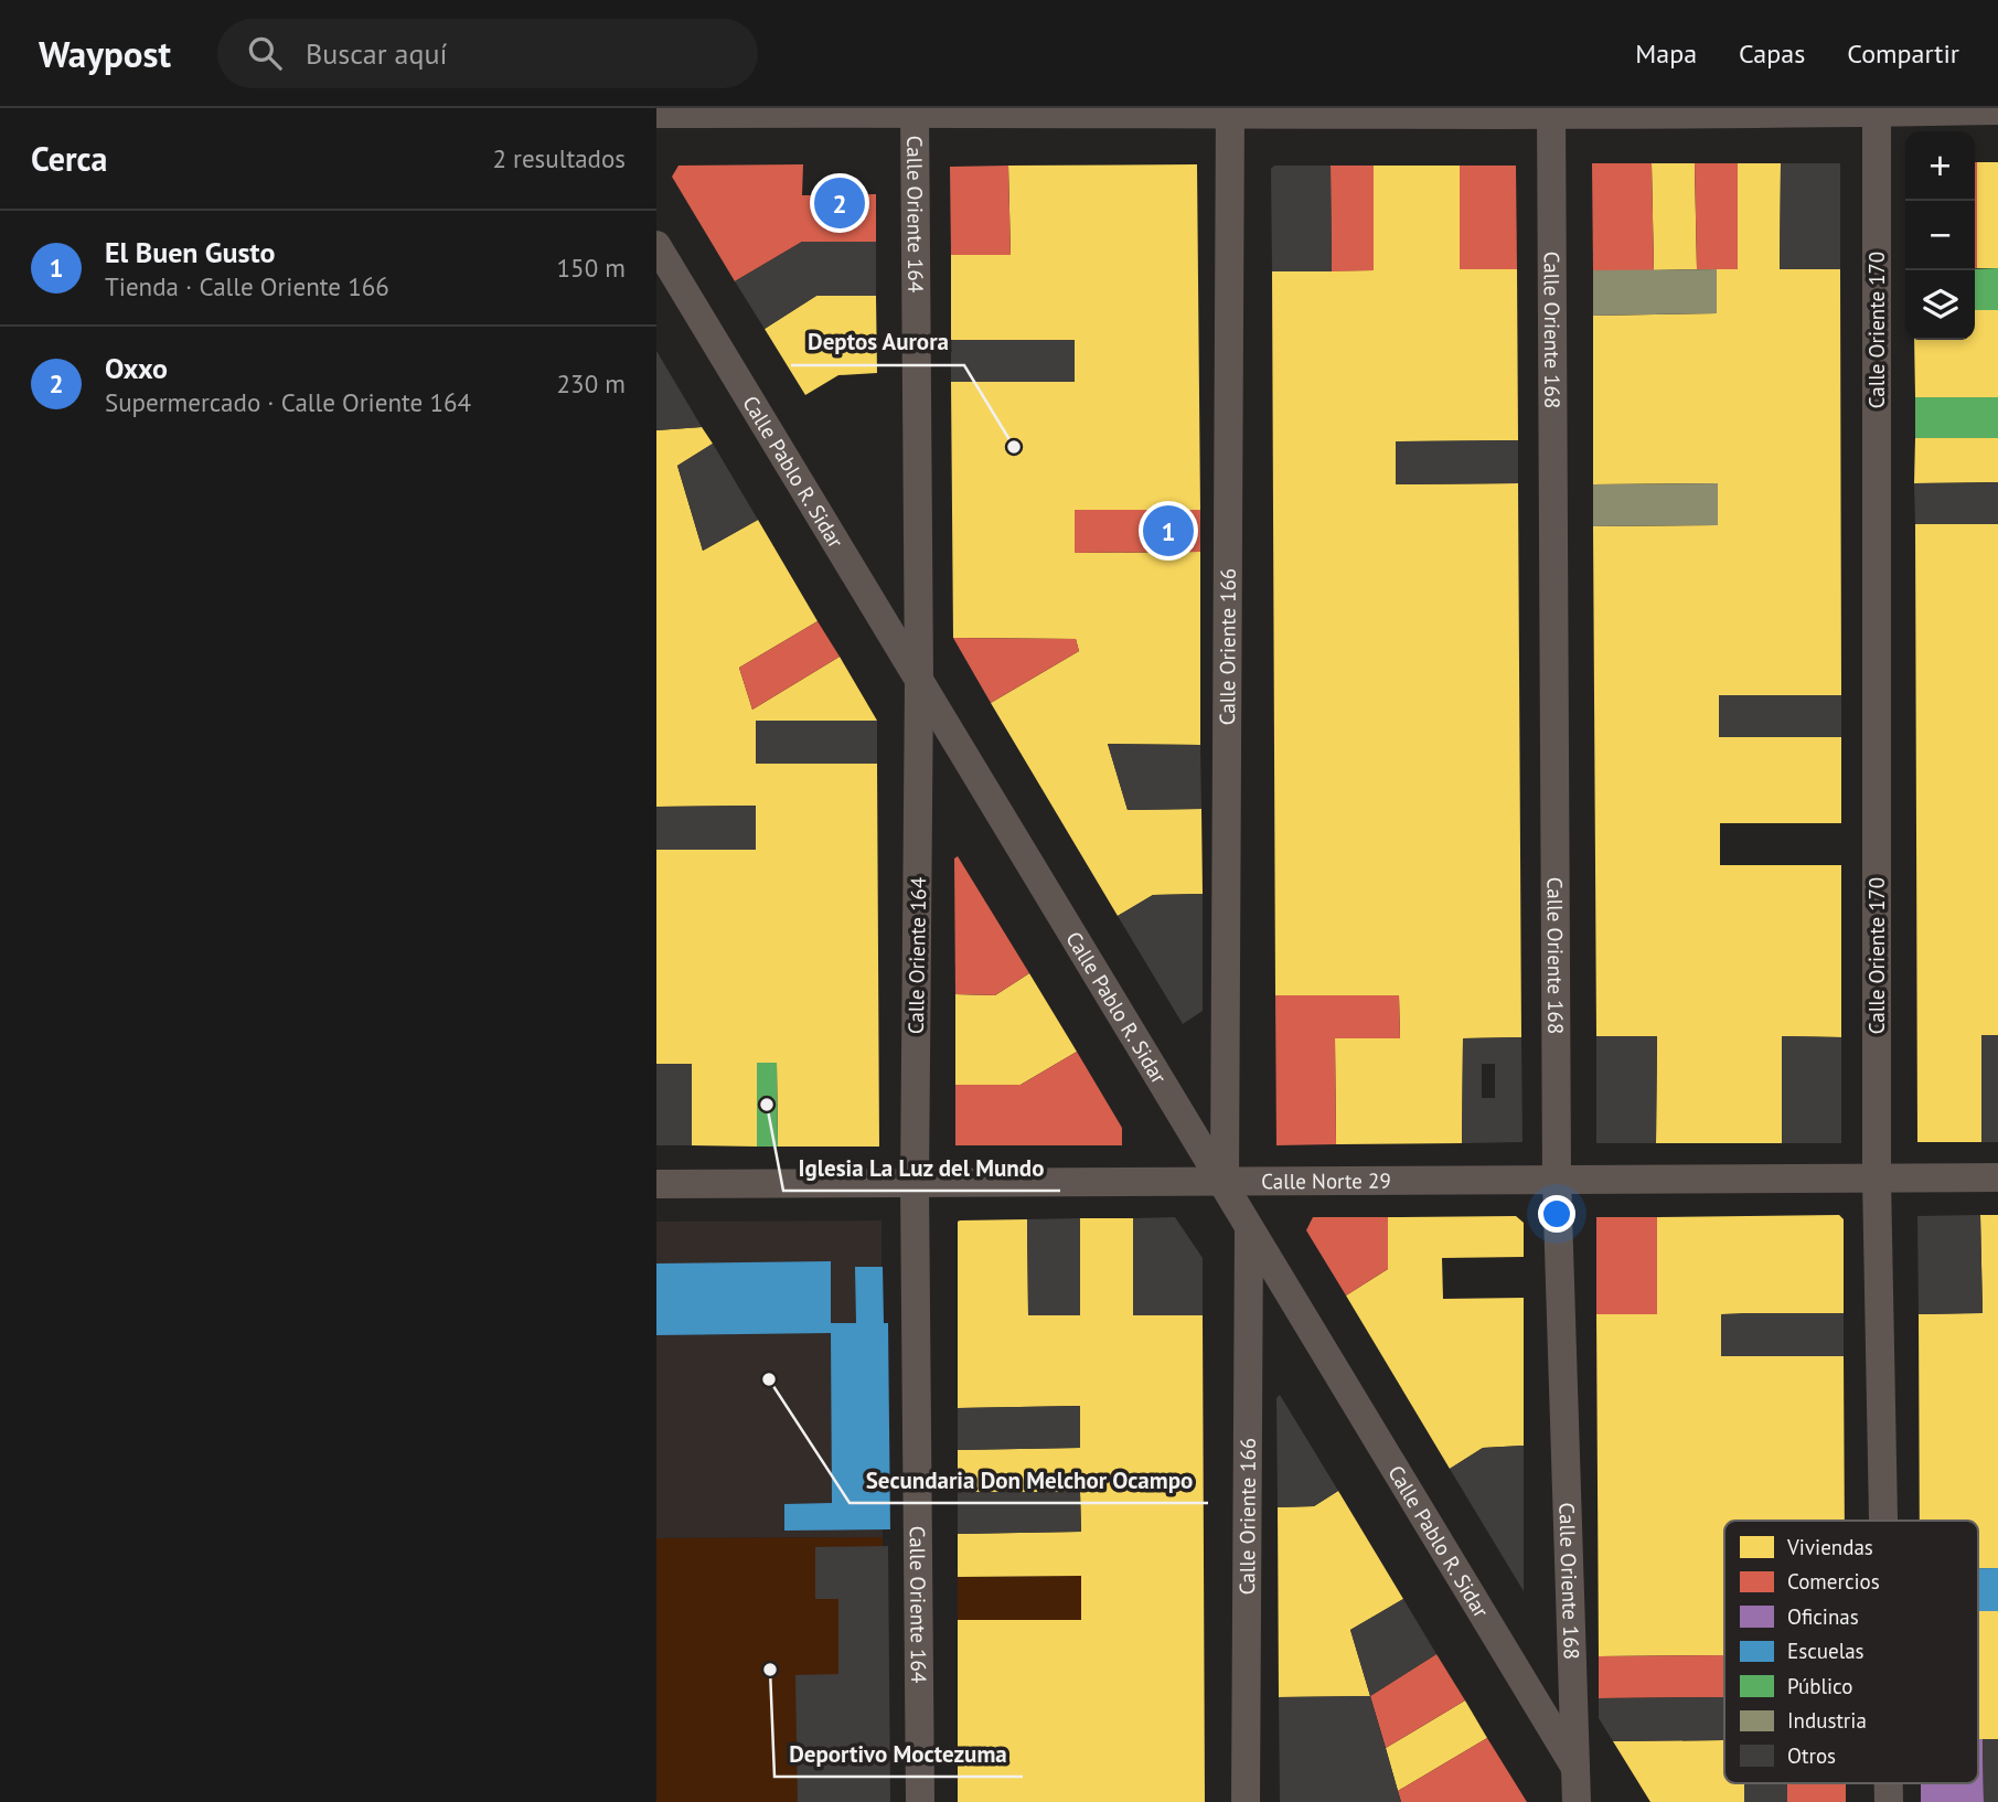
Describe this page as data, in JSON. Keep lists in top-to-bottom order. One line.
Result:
{"streets":{"street":["Calle Oriente 164","Calle Oriente 168","Calle Oriente 170","Calle Pablo R. Sidar","Calle Oriente 166","Calle Norte 29"]},"crossings":[["Calle Oriente 164","Calle Pablo R. Sidar"],["Calle Oriente 164","Calle Norte 29"],["Calle Oriente 168","Calle Pablo R. Sidar"],["Calle Oriente 168","Calle Norte 29"],["Calle Oriente 170","Calle Norte 29"],["Calle Pablo R. Sidar","Calle Oriente 166"],["Calle Pablo R. Sidar","Calle Norte 29"],["Calle Oriente 166","Calle Norte 29"]],"places":["Deptos Aurora","Iglesia La Luz del Mundo","Secundaria Don Melchor Ocampo","Deportivo Moctezuma"],"legend":["Viviendas","Comercios","Oficinas","Escuelas","Público","Industria","Otros"],"page":{"header":"Waypost","search":"Buscar aquí","nav":["Mapa","Capas","Compartir"],"heading":["Cerca","2 resultados"],"map_buttons":["+","−"],"pins":["2","1"],"list":[{"mark":"1","name":"El Buen Gusto","note":"Tienda · Calle Oriente 166","value":"150 m"},{"mark":"2","name":"Oxxo","note":"Supermercado · Calle Oriente 164","value":"230 m"}]}}
